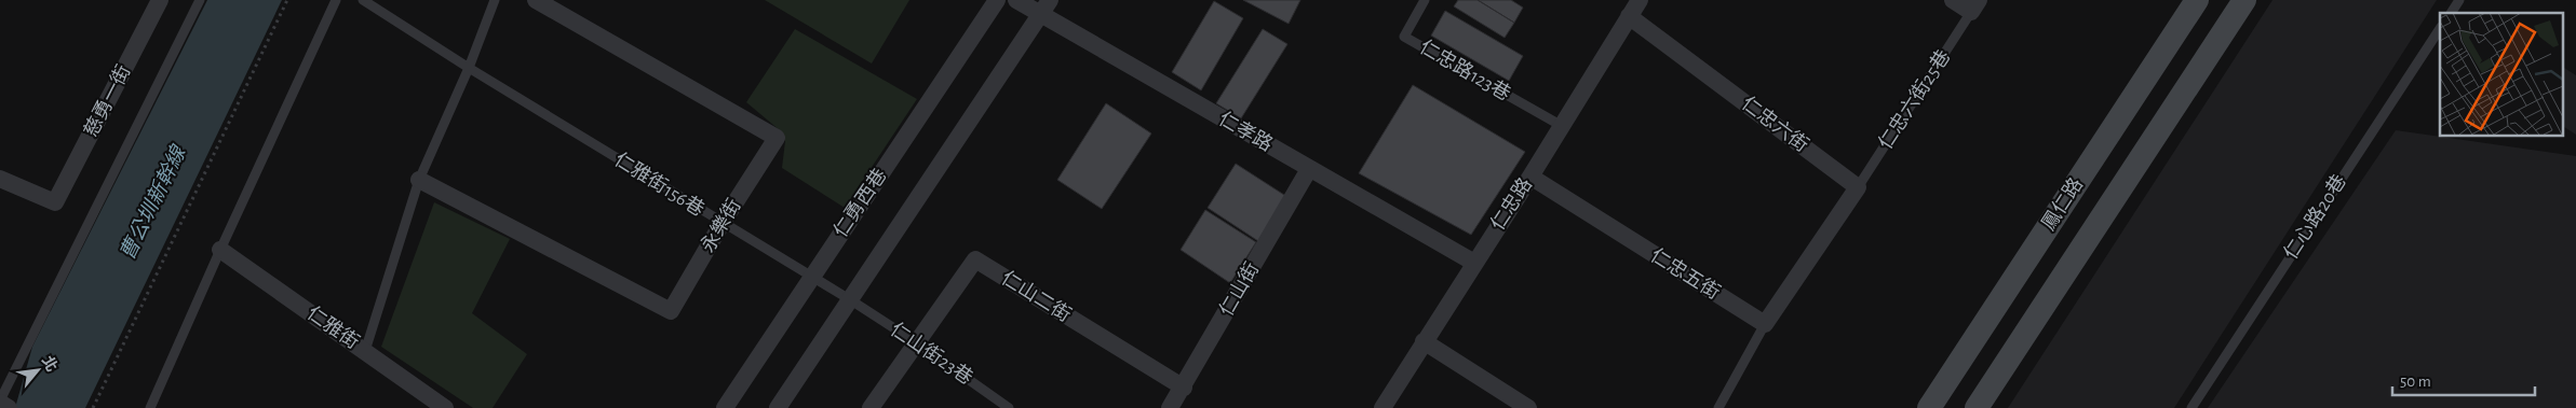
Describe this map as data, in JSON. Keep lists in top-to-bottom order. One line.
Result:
{"streets":{"main road":["鳳仁路"],"street":["慈勇一街","仁忠六街","仁孝路","仁勇西巷","仁忠路","永樂街","仁忠五街","仁山街","仁山二街","仁雅街"],"lane":["仁忠路123巷","仁忠六街25巷","仁雅街156巷","仁心路20巷","仁山街23巷"]},"crossings":[["仁忠路123巷","仁忠路"],["仁忠六街25巷","仁忠六街"],["仁忠六街","仁忠路"],["仁孝路","仁忠路"],["仁孝路","仁山街"],["仁雅街156巷","仁勇西巷"],["仁雅街156巷","永樂街"],["仁雅街156巷","仁山街23巷"],["仁忠路","仁忠五街"],["仁山街","仁山二街"],["仁山二街","仁山街23巷"]],"water":["曹公圳新幹線"],"scale_bar":"50 m","north":"top right"}
